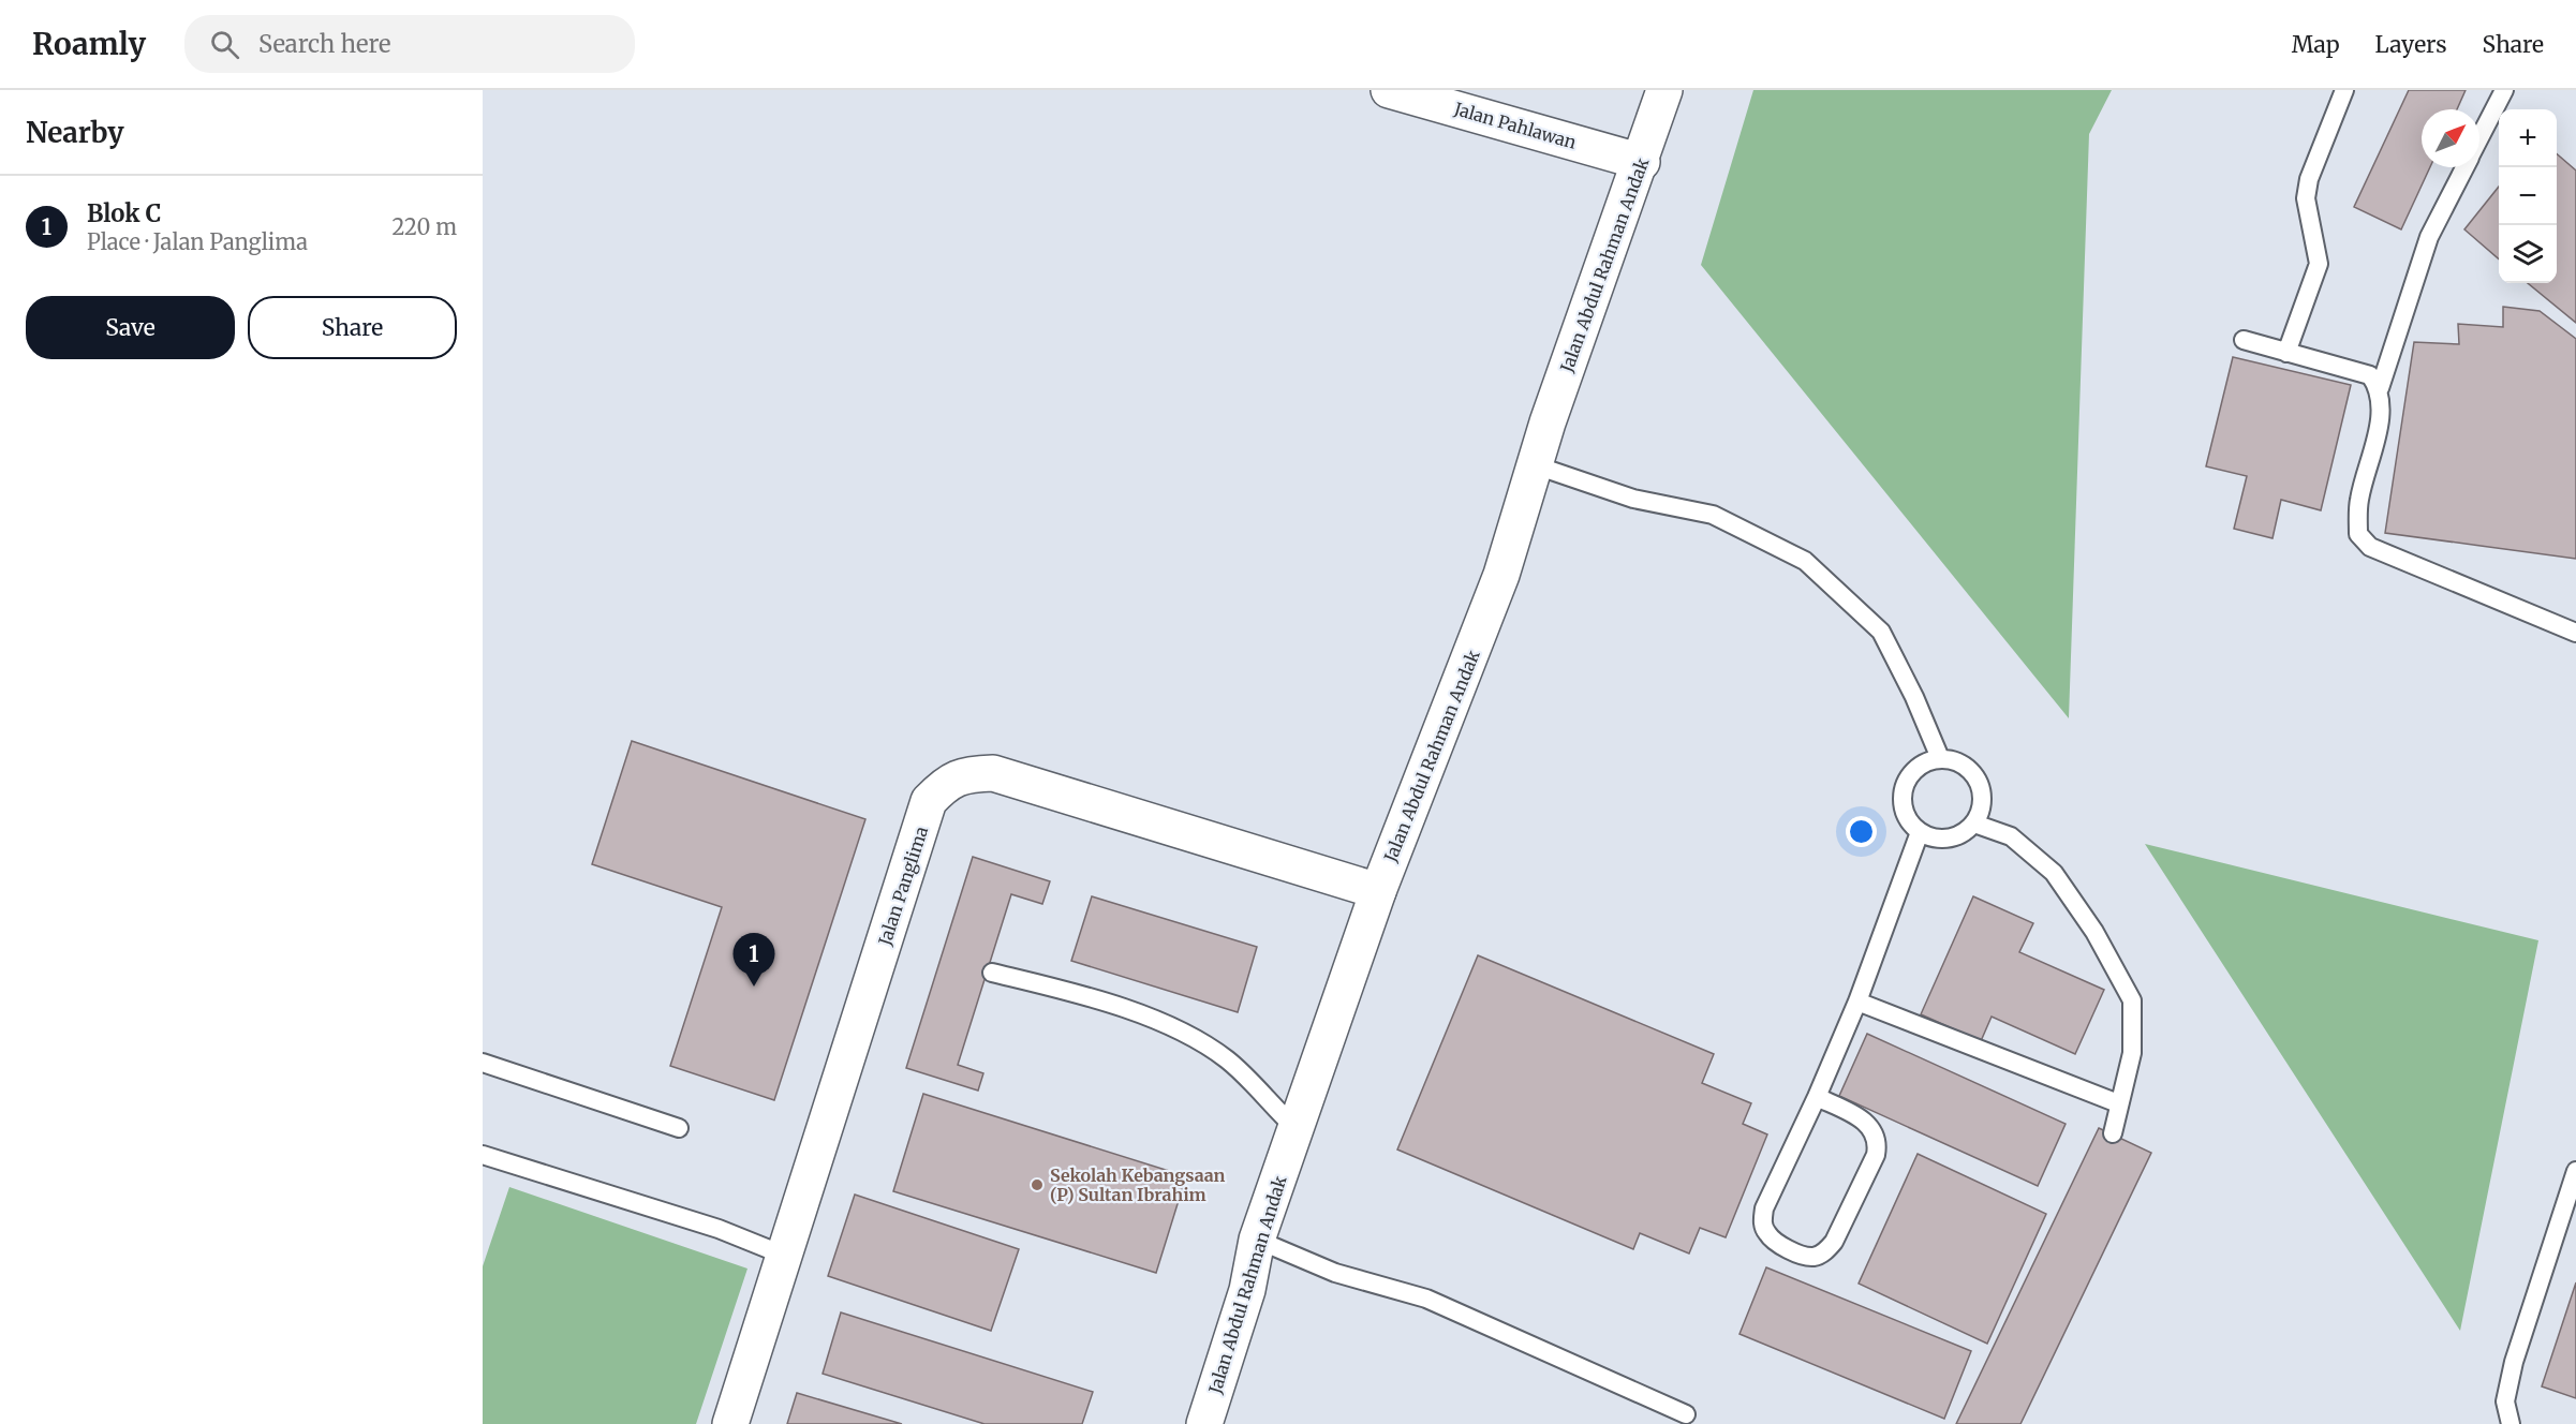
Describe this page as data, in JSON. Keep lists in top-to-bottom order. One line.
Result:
{"streets":{"street":["Jalan Pahlawan","Jalan Abdul Rahman Andak","Jalan Panglima"]},"crossings":[["Jalan Pahlawan","Jalan Abdul Rahman Andak"],["Jalan Abdul Rahman Andak","Jalan Panglima"]],"places":["Sekolah Kebangsaan (P) Sultan Ibrahim"],"north":"top right","page":{"header":"Roamly","search":"Search here","nav":["Map","Layers","Share"],"heading":"Nearby","map_buttons":["+","−"],"list":[{"mark":"1","name":"Blok C","note":"Place · Jalan Panglima","value":"220 m"}],"buttons":["Save","Share"],"pins":"1"}}
